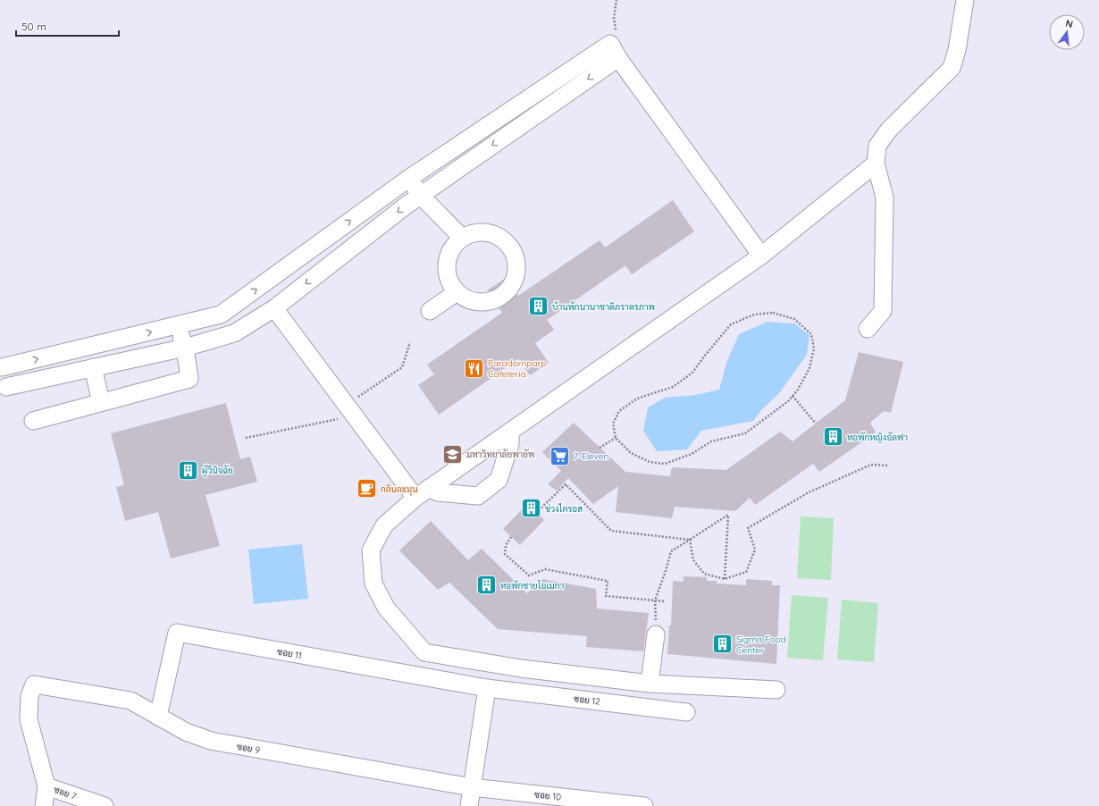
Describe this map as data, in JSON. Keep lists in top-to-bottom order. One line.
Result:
{"streets":{"street":["ซอย 11","ซอย 12","ซอย 9","ซอย 7","ซอย 10"]},"crossings":[["ซอย 11","ซอย 12"],["ซอย 11","ซอย 9"],["ซอย 9","ซอย 7"],["ซอย 9","ซอย 10"]],"places":{"building":["บ้านพักนานาชาติภราดรภาพ","หอพักหญิงอัลฟา","ผัูวินิจฉัย","ข่วงไครอส","หอพักชายโอเมกา","Sigma Food Center"],"restaurant":["Paradornparp Cafeteria"],"school or university":["มหาวิทยาลัยพายัพ"],"supermarket":["7-Eleven"],"cafe":["กลิ่นละมุน"]},"scale_bar":"50 m","north":"top"}
